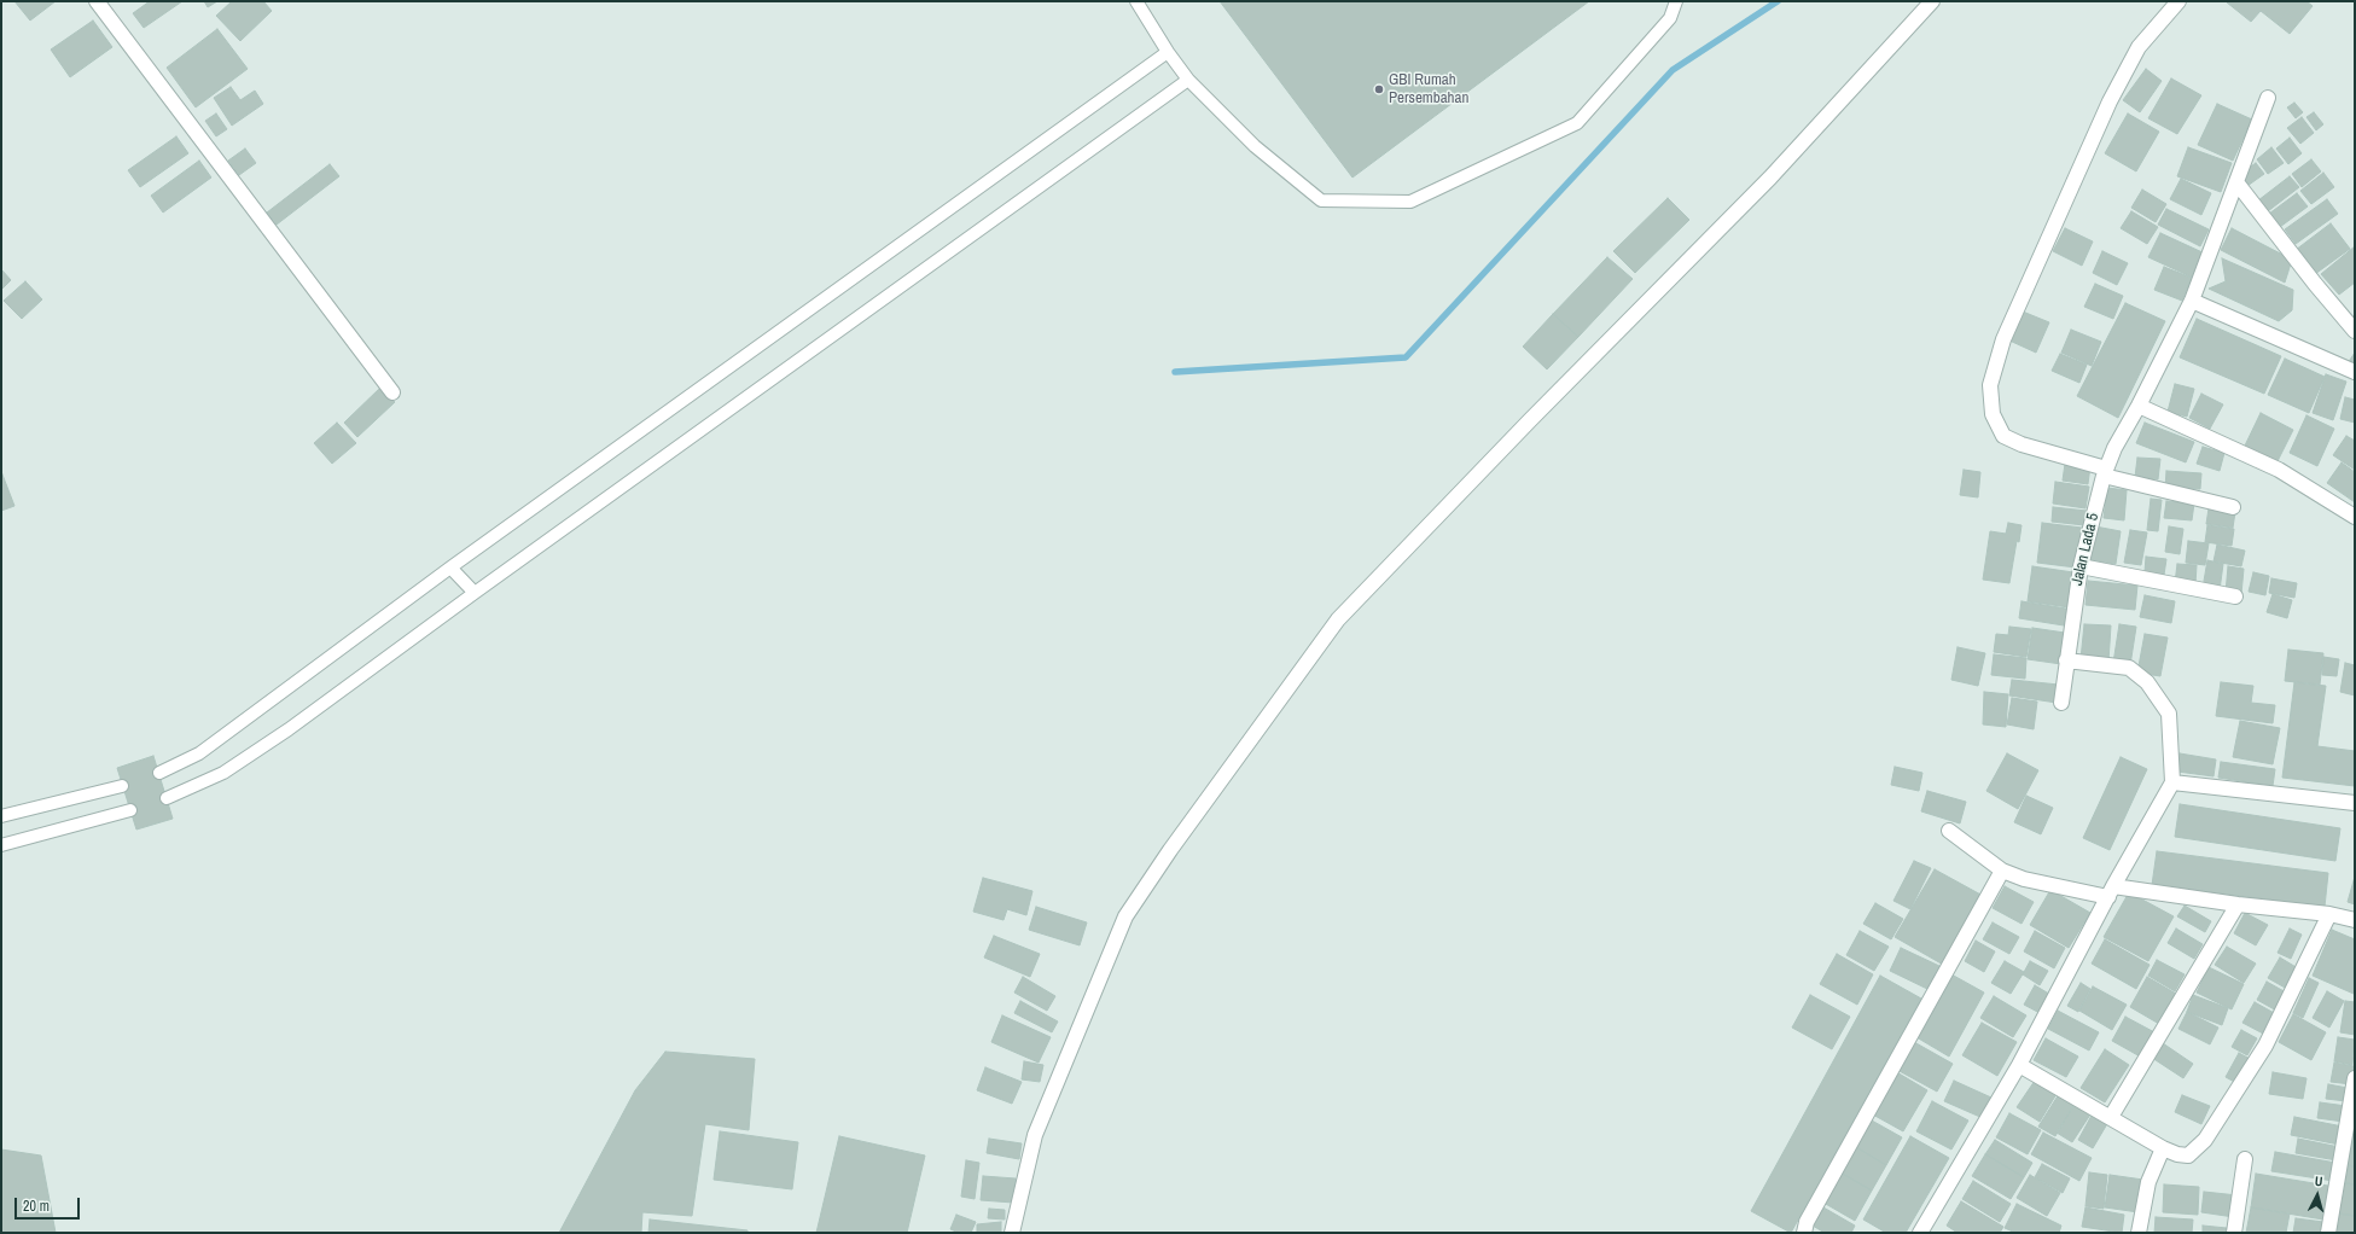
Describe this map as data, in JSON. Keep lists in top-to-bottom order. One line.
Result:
{"streets":{"street":["Jalan Lada 5"]},"places":["GBI Rumah Persembahan"],"scale_bar":"20 m","north":"top"}
